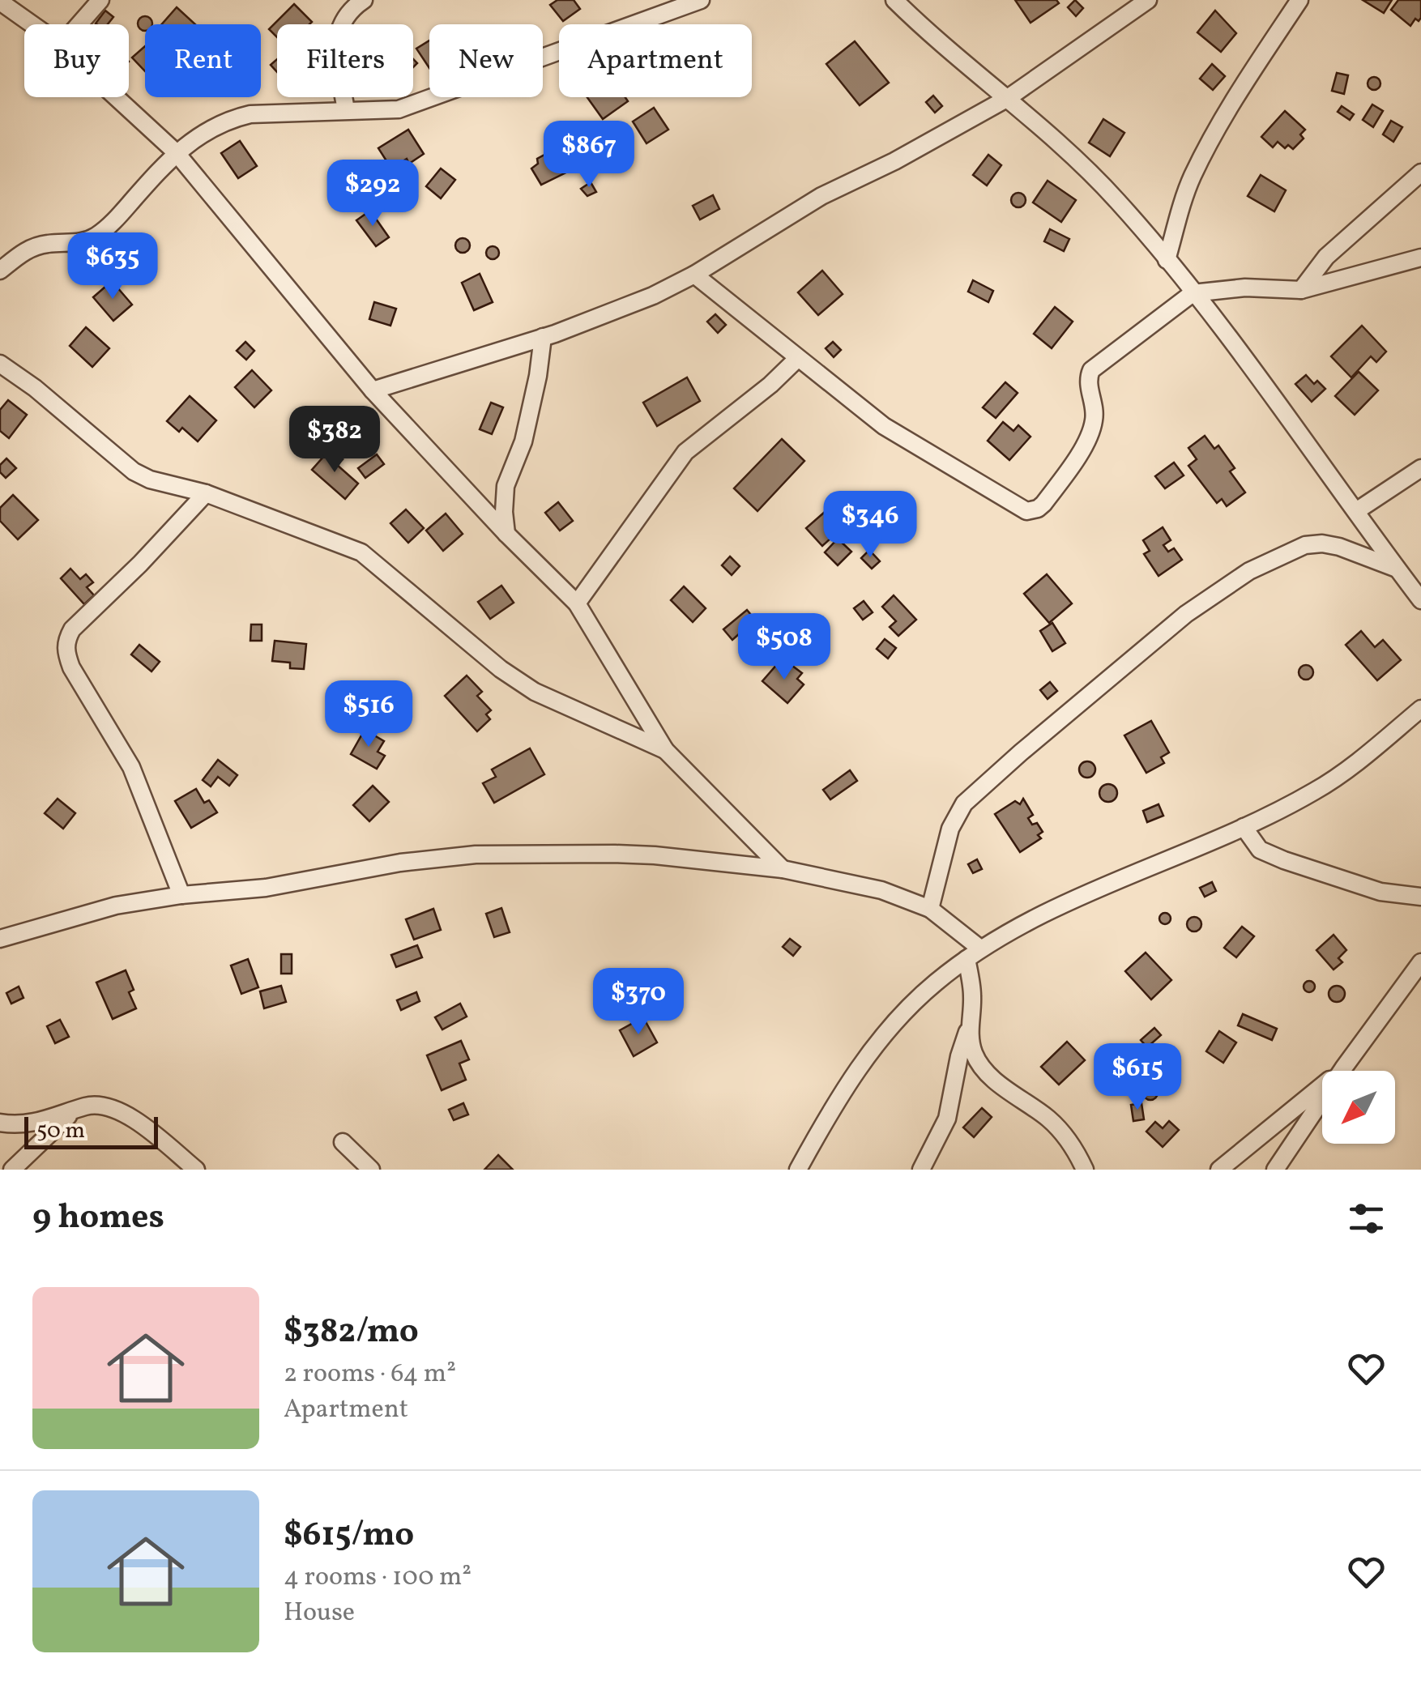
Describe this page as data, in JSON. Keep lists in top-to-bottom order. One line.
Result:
{"scale_bar":"50 m","north":"bottom left","page":{"chip":["Buy","Rent","Filters","New","Apartment"],"price":["$867","$292","$635","$382","$346","$508","$516","$370","$615"],"scale":"50 m","heading":"9 homes","list":[{"name":"$382/mo","note":"2 rooms · 64 m² · Apartment"},{"name":"$615/mo","note":"4 rooms · 100 m² · House"}]}}
